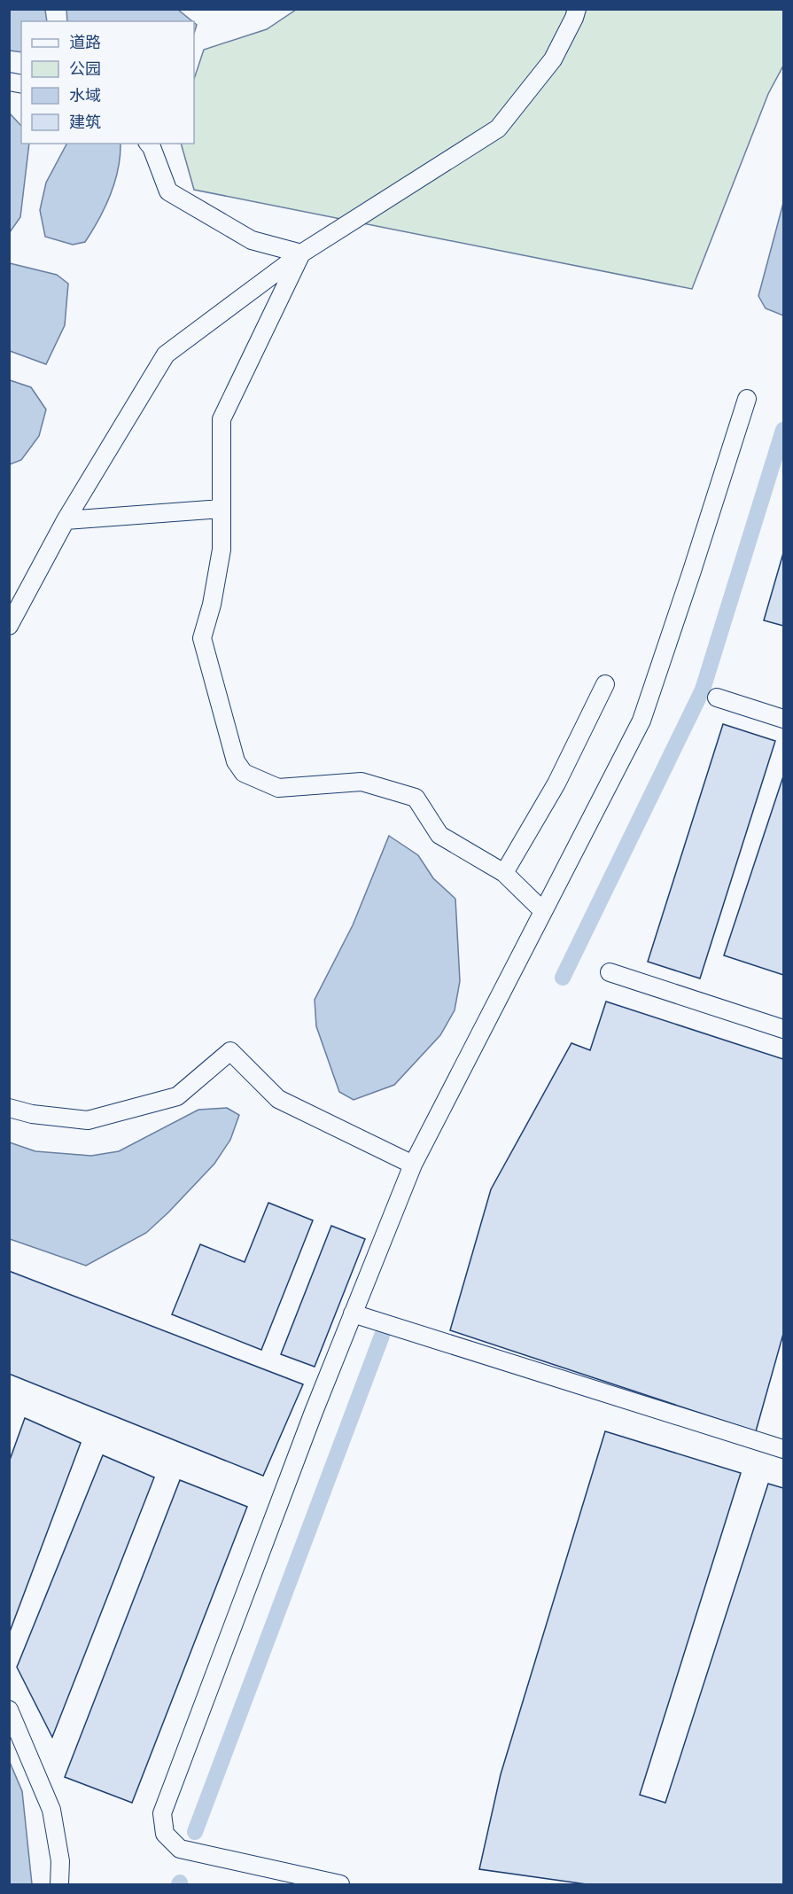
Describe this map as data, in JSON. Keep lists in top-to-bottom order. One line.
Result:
{"legend":["道路","公园","水域","建筑"]}
